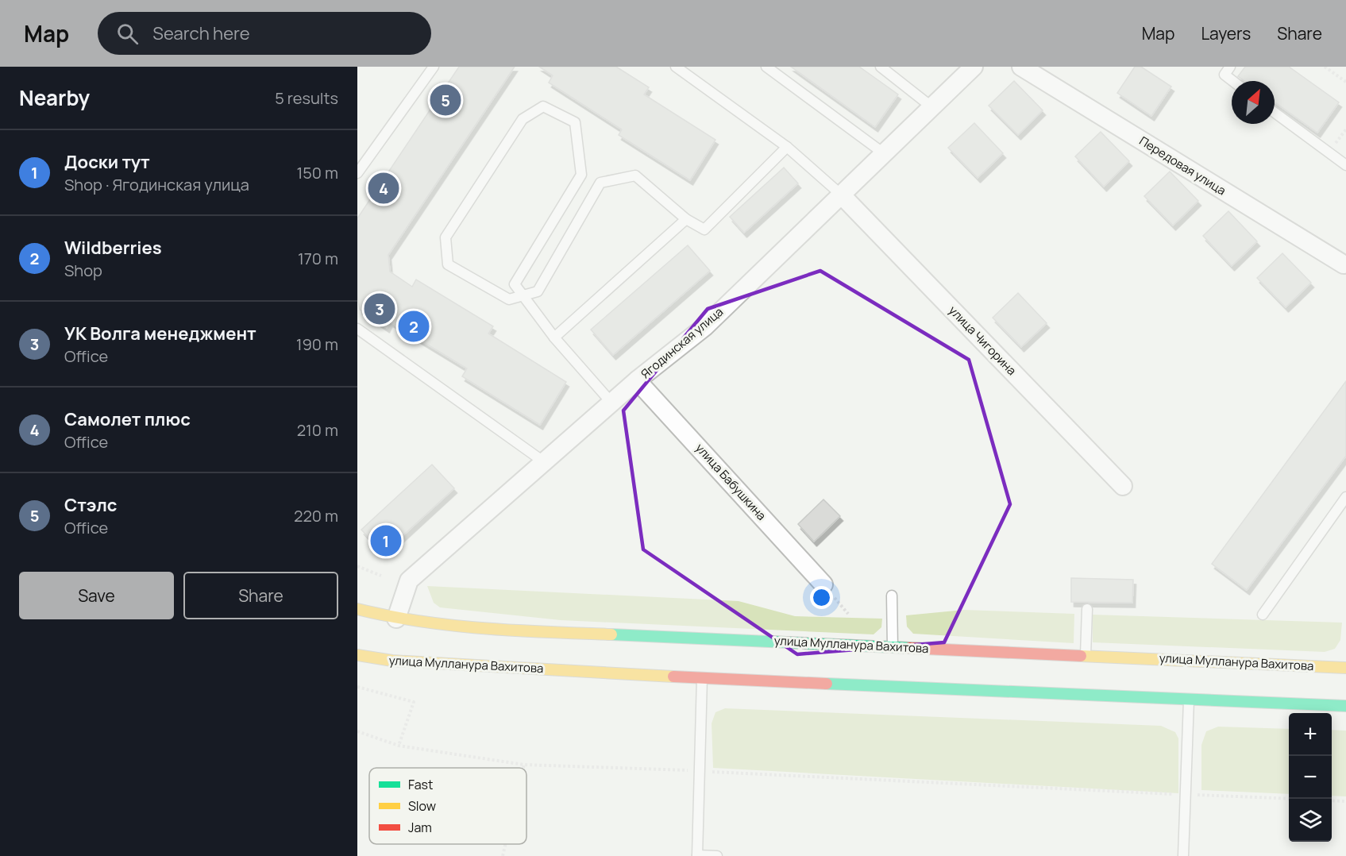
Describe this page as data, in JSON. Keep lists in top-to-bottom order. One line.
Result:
{"streets":{"main road":["улица Мулланура Вахитова"],"street":["Передовая улица","улица Чигорина","Ягодинская улица","улица Бабушкина"]},"crossings":[["улица Чигорина","Ягодинская улица"],["Ягодинская улица","улица Бабушкина"],["Ягодинская улица","улица Мулланура Вахитова"]],"legend":["Fast","Slow","Jam"],"north":"top right","page":{"header":"Map","search":"Search here","nav":["Map","Layers","Share"],"heading":["Nearby","5 results"],"pins":["5","4","3","2","1"],"list":[{"mark":"1","name":"Доски тут","note":"Shop · Ягодинская улица","value":"150 m"},{"mark":"2","name":"Wildberries","note":"Shop","value":"170 m"},{"mark":"3","name":"УК Волга менеджмент","note":"Office","value":"190 m"},{"mark":"4","name":"Самолет плюс","note":"Office","value":"210 m"},{"mark":"5","name":"Стэлс","note":"Office","value":"220 m"}],"buttons":["Save","Share"],"map_buttons":["+","−"]}}
